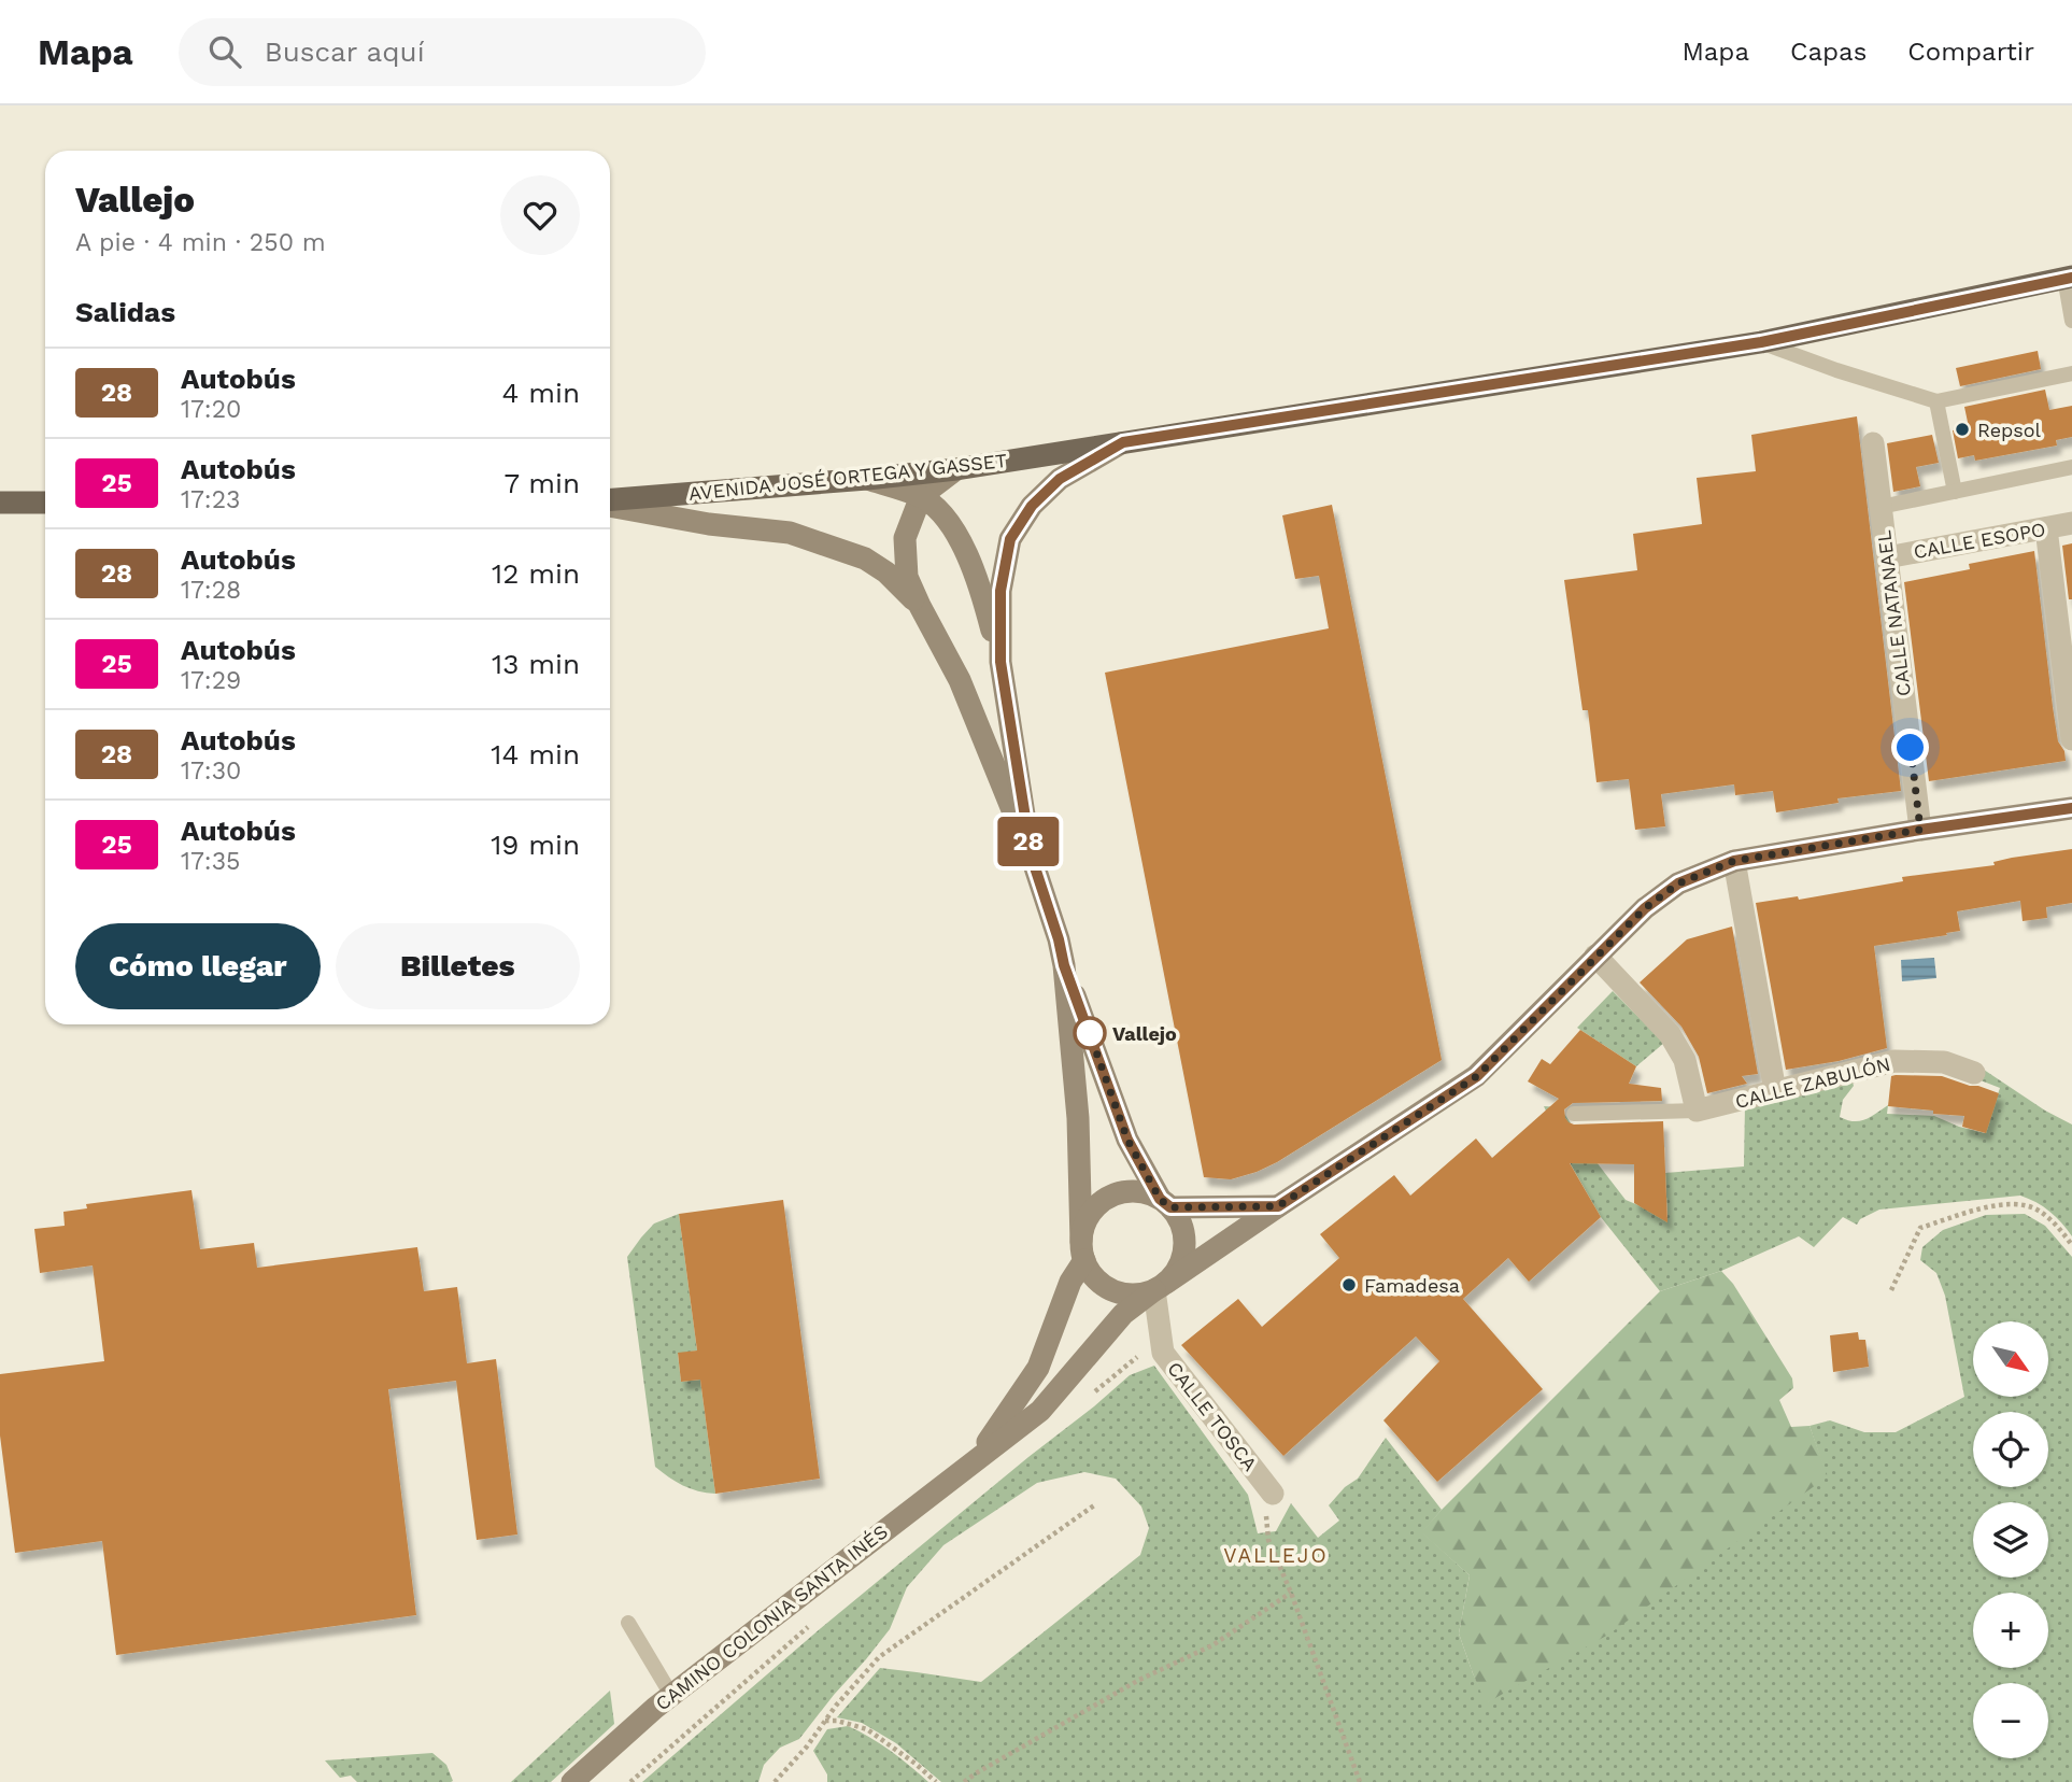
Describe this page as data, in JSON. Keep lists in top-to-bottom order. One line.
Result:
{"streets":{"main road":["AVENIDA JOSÉ ORTEGA Y GASSET","CAMINO COLONIA SANTA INÉS"],"street":["CALLE ESOPO","CALLE NATANAEL","CALLE ZABULÓN","CALLE TOSCA"]},"crossings":[["AVENIDA JOSÉ ORTEGA Y GASSET","CAMINO COLONIA SANTA INÉS"],["CALLE ESOPO","CALLE NATANAEL"],["CALLE NATANAEL","CAMINO COLONIA SANTA INÉS"],["CALLE TOSCA","CAMINO COLONIA SANTA INÉS"]],"districts":["VALLEJO"],"places":["Repsol","Vallejo","Famadesa"],"lines":["bus line 28"],"north":"bottom right","page":{"header":"Mapa","search":"Buscar aquí","nav":["Mapa","Capas","Compartir"],"on_map":"28","heading":[["Vallejo","A pie · 4 min · 250 m"],"Salidas"],"list":[{"mark":"28","name":"Autobús","note":"17:20","value":"4 min"},{"mark":"25","name":"Autobús","note":"17:23","value":"7 min"},{"mark":"28","name":"Autobús","note":"17:28","value":"12 min"},{"mark":"25","name":"Autobús","note":"17:29","value":"13 min"},{"mark":"28","name":"Autobús","note":"17:30","value":"14 min"},{"mark":"25","name":"Autobús","note":"17:35","value":"19 min"}],"buttons":["Cómo llegar","Billetes"],"map_buttons":["+","−"]}}
